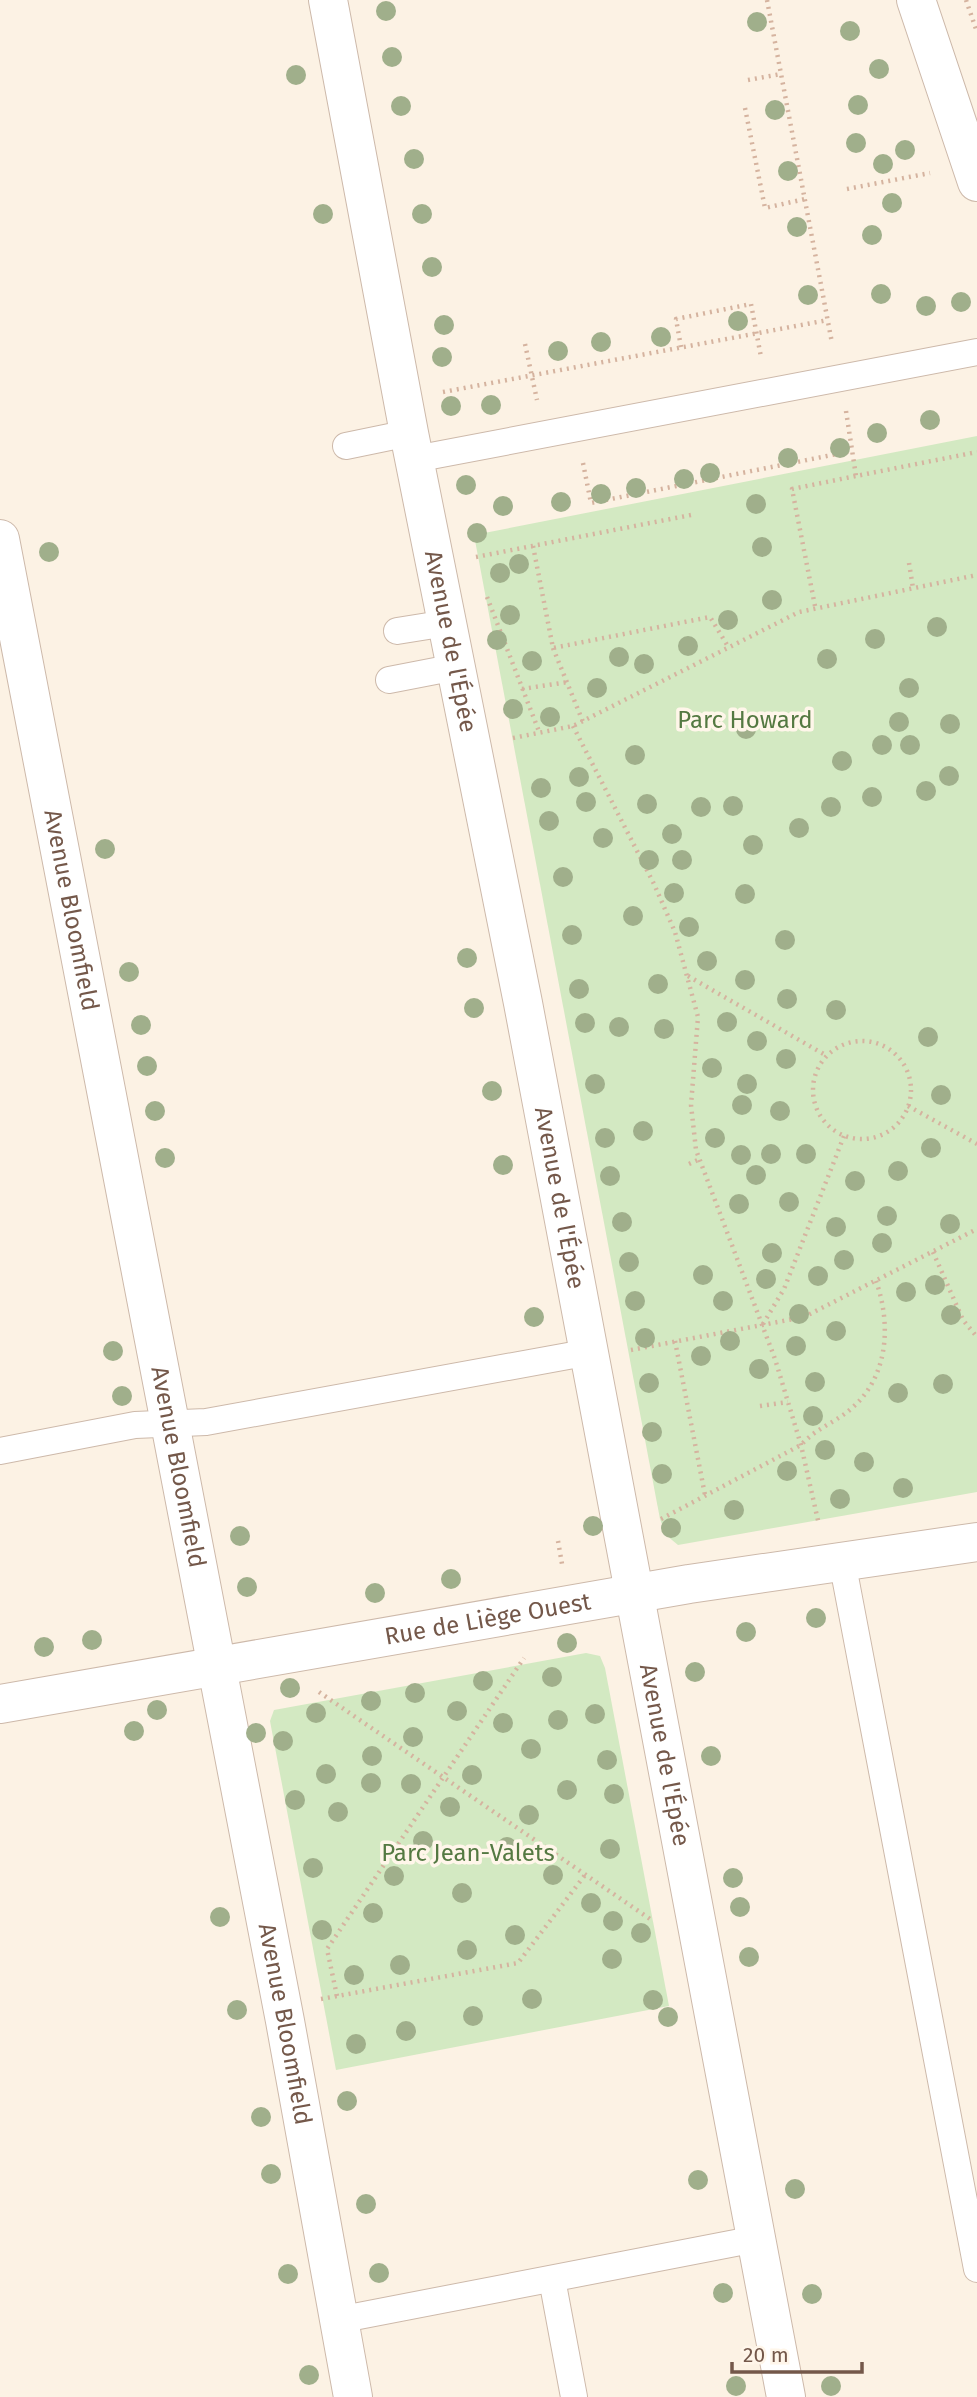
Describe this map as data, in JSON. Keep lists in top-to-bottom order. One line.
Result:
{"streets":{"street":["Avenue de l'Épée","Avenue Bloomfield","Rue de Liège Ouest"]},"crossings":[["Avenue de l'Épée","Rue de Liège Ouest"],["Avenue Bloomfield","Rue de Liège Ouest"]],"parks":["Parc Howard","Parc Jean-Valets"],"scale_bar":"20 m"}
